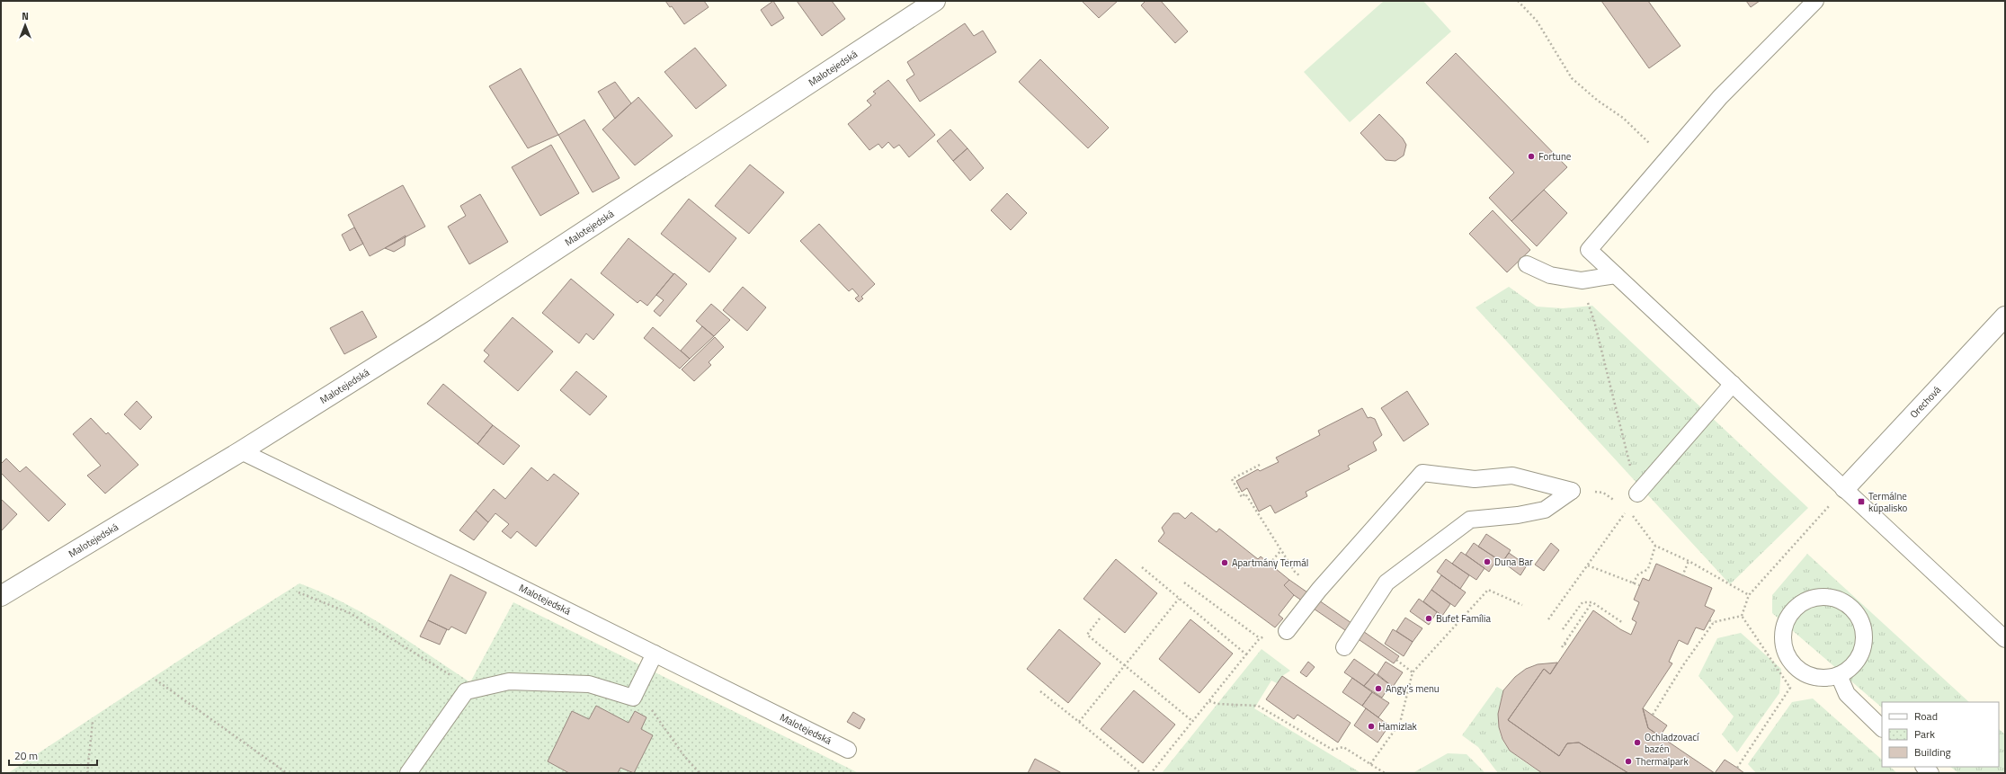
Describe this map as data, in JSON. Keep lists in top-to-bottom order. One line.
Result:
{"streets":{"street":["Malotejedská","Orechová"]},"places":{"other":["Fortune","Duna Bar","Apartmány Termál","Bufet Família","Angy's menu","Hamizlak","Ochladzovací bazén","Thermalpark"],"transit":["Termálne kúpalisko"]},"legend":["Road","Park","Building"],"scale_bar":"20 m","north":"top"}
